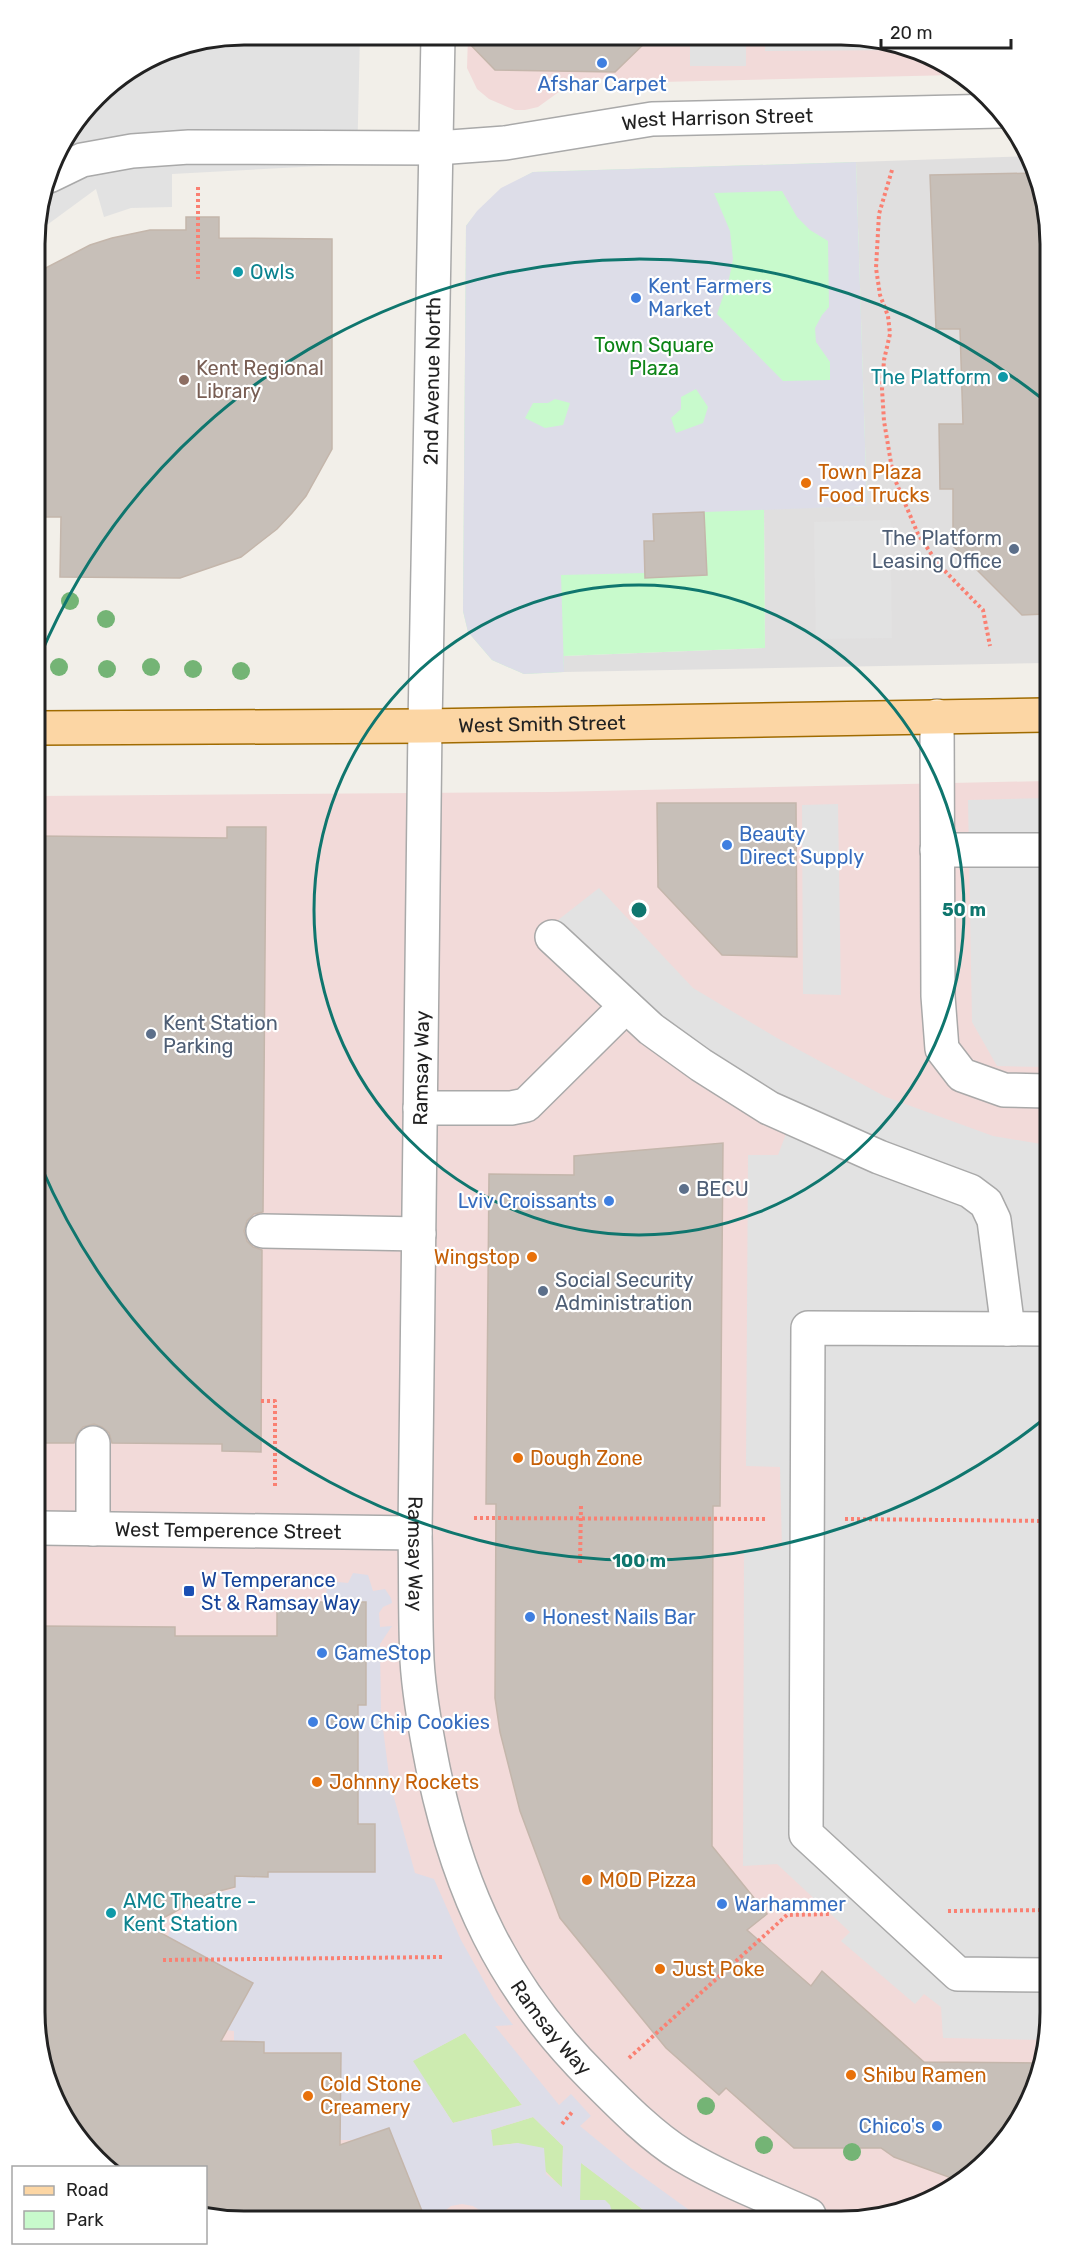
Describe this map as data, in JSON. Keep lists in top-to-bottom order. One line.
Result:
{"streets":{"main road":["West Smith Street"],"street":["West Harrison Street","2nd Avenue North","Ramsay Way","West Temperence Street"]},"crossings":[["West Harrison Street","2nd Avenue North"],["2nd Avenue North","West Smith Street"],["2nd Avenue North","Ramsay Way"],["West Smith Street","Ramsay Way"],["Ramsay Way","West Temperence Street"]],"parks":["Town Square Plaza"],"places":{"other":["Afshar Carpet","Owls","Kent Farmers Market","The Platform","Kent Regional Library","Town Plaza Food Trucks","The Platform Leasing Office","Beauty Direct Supply","Kent Station Parking","BECU","Lviv Croissants","Wingstop","Social Security Administration","Dough Zone","Honest Nails Bar","GameStop","Cow Chip Cookies","Johnny Rockets","MOD Pizza","Warhammer","AMC Theatre - Kent Station","Just Poke","Shibu Ramen","Cold Stone Creamery","Chico's"],"transit":["W Temperance St & Ramsay Way"]},"legend":["Road","Park"],"scale_bar":"20 m","rings":["50 m","100 m"]}
